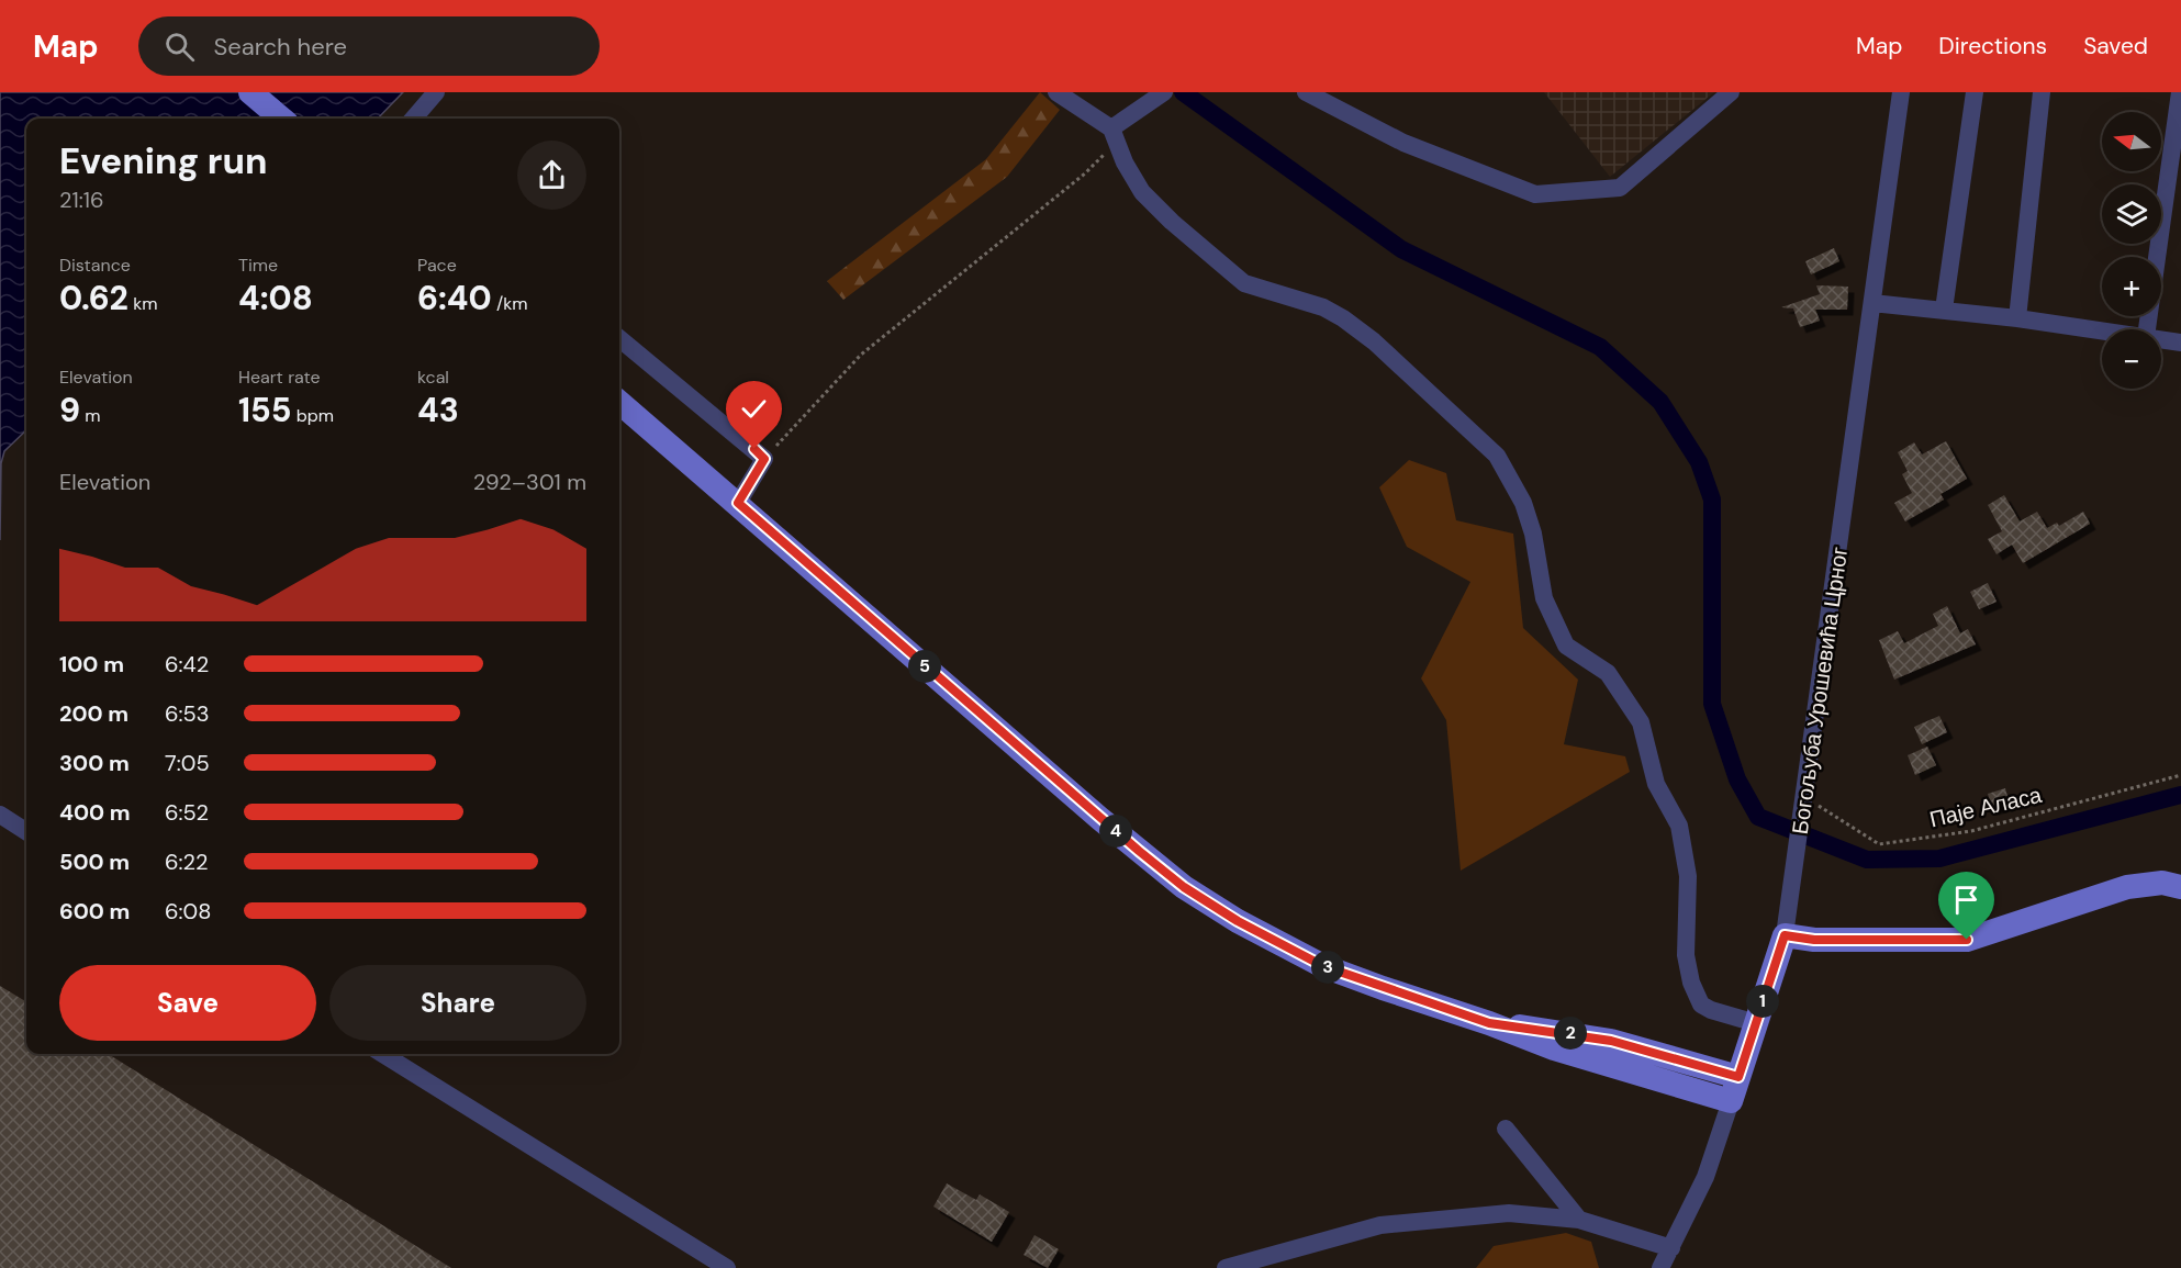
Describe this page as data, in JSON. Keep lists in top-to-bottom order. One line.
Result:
{"streets":{"main road":["Богољуба Урошевића Црног"],"path":["Паје Аласа"]},"crossings":[["Богољуба Урошевића Црног","Паје Аласа"]],"north":"left","page":{"header":"Map","search":"Search here","nav":["Map","Directions","Saved"],"map_buttons":["+","−"],"heading":["Evening run","21:16"],"stats":[["Distance","0.62 km"],["Time","4:08"],["Pace","6:40 /km"],["Elevation","9 m"],["Heart rate","155 bpm"],["kcal","43"]],"chart":["Elevation","292–301 m"],"list":[{"name":"100 m","note":"6:42"},{"name":"200 m","note":"6:53"},{"name":"300 m","note":"7:05"},{"name":"400 m","note":"6:52"},{"name":"500 m","note":"6:22"},{"name":"600 m","note":"6:08"}],"pins":["5","4","3","1","2"],"buttons":["Save","Share"]}}
